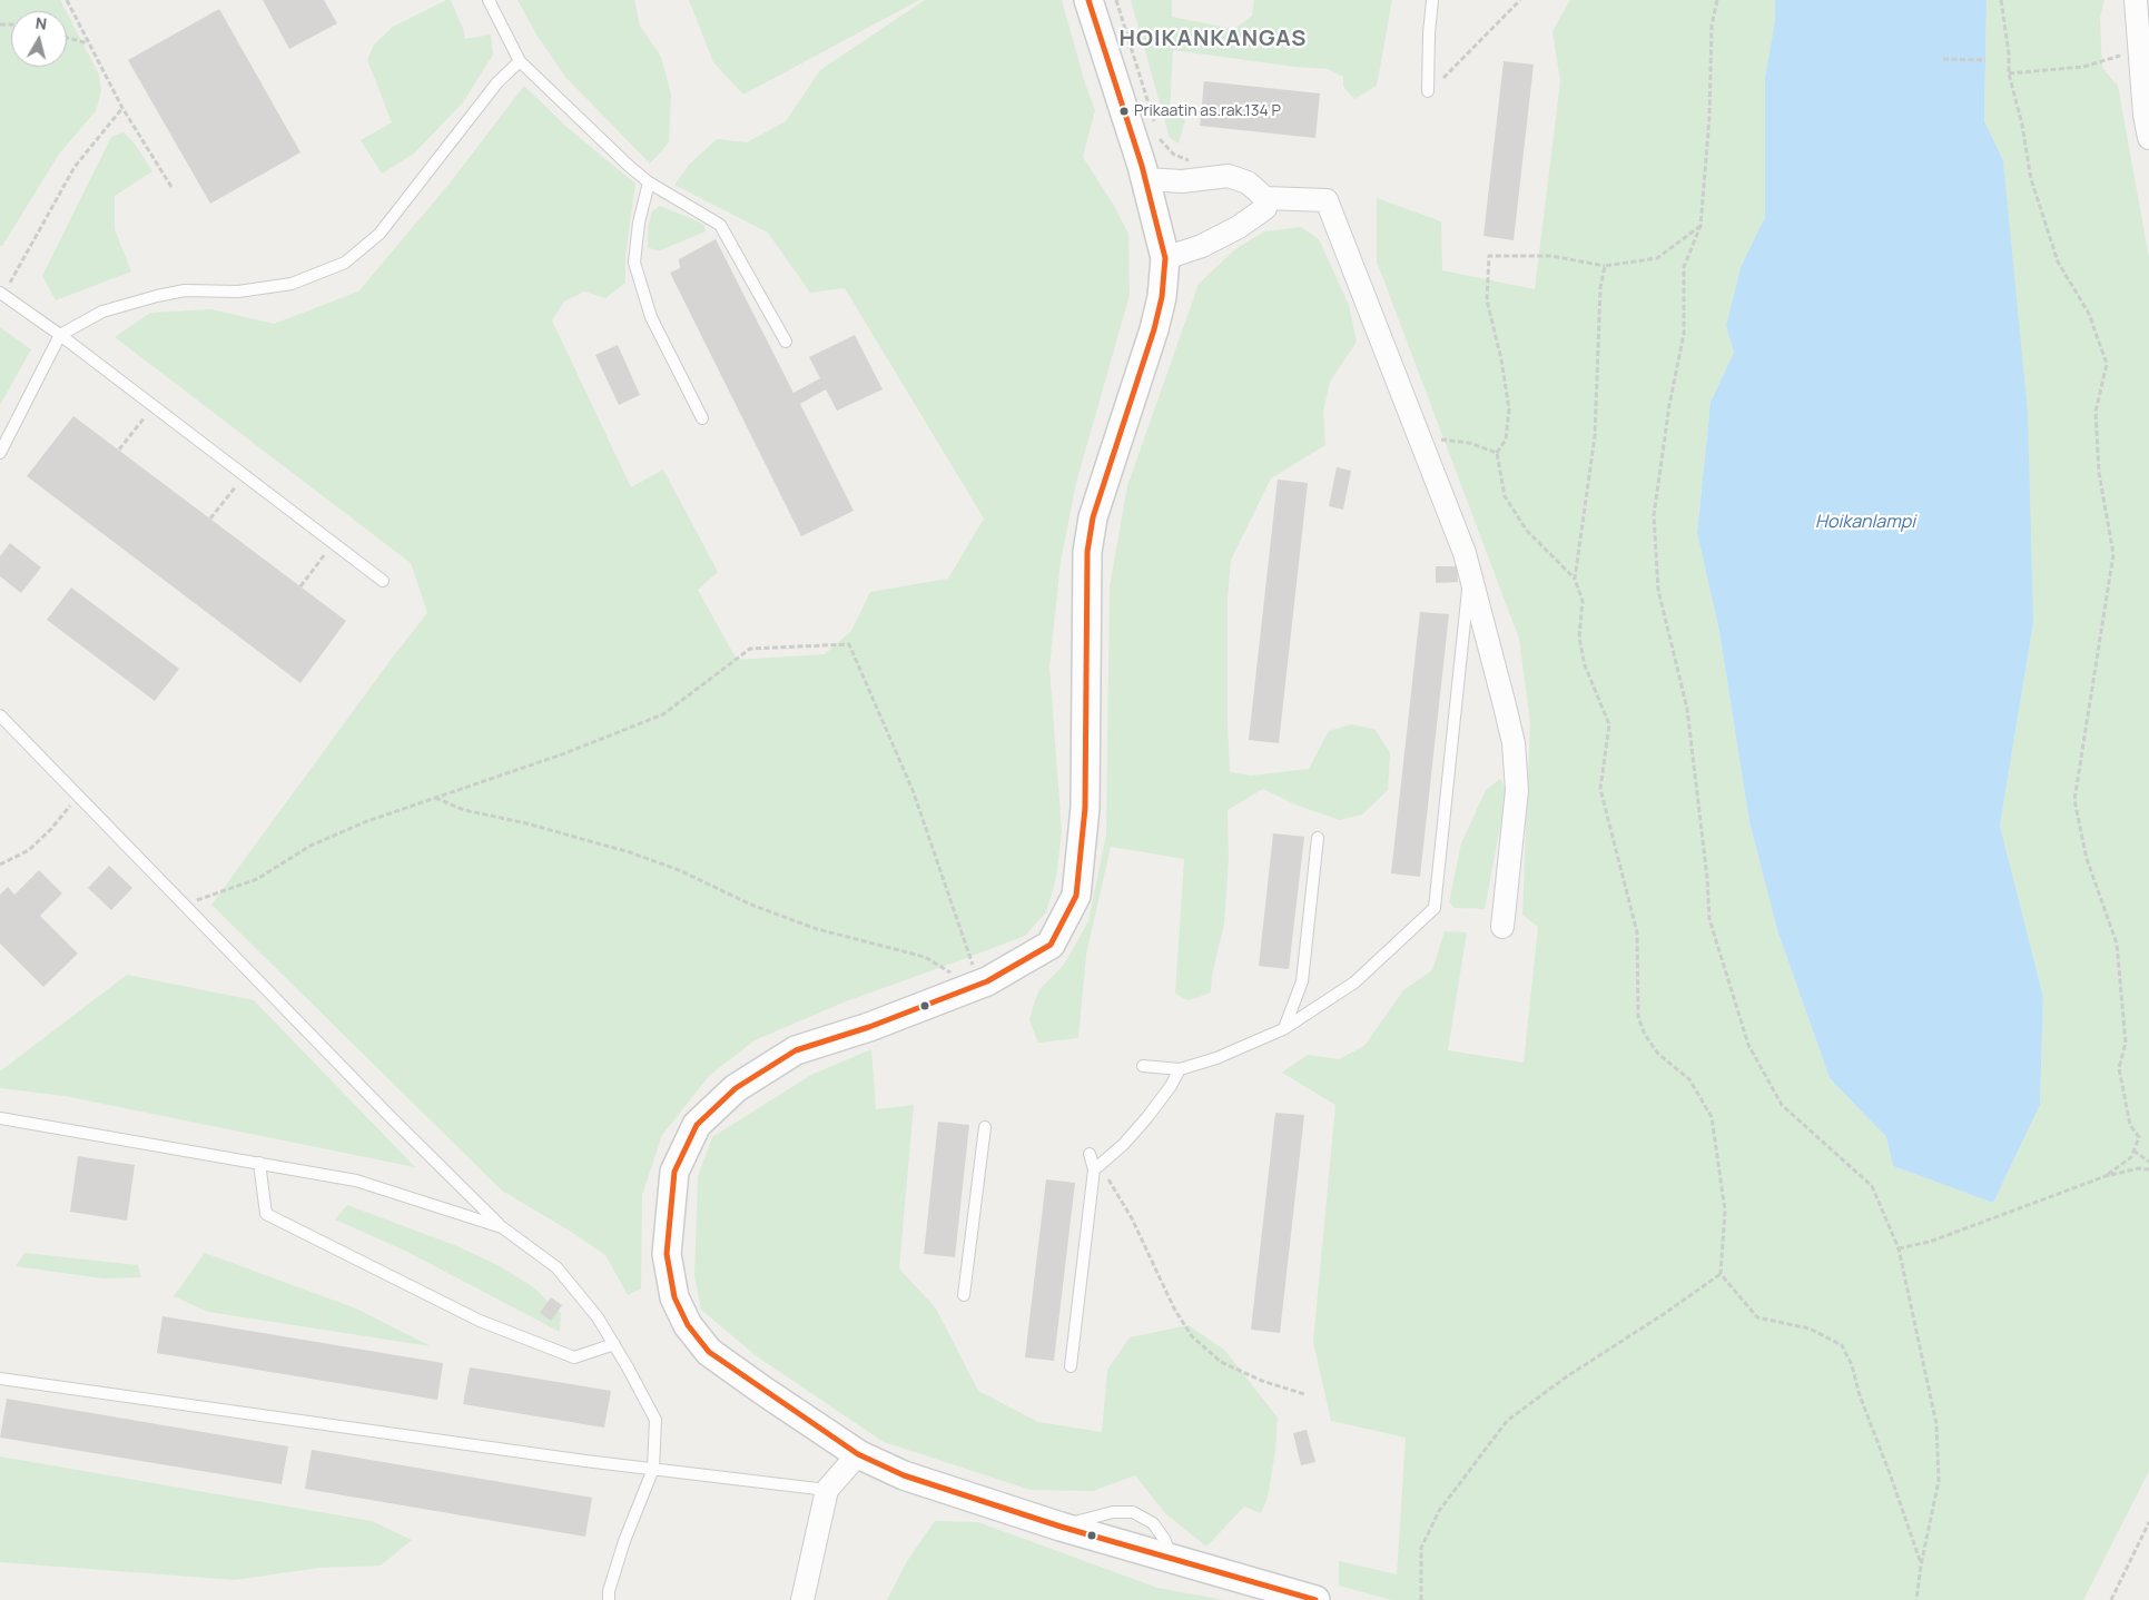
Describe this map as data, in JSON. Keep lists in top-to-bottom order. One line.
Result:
{"districts":["HOIKANKANGAS"],"water":["Hoikanlampi"],"places":["Prikaatin as.rak.134 P"],"north":"top"}
